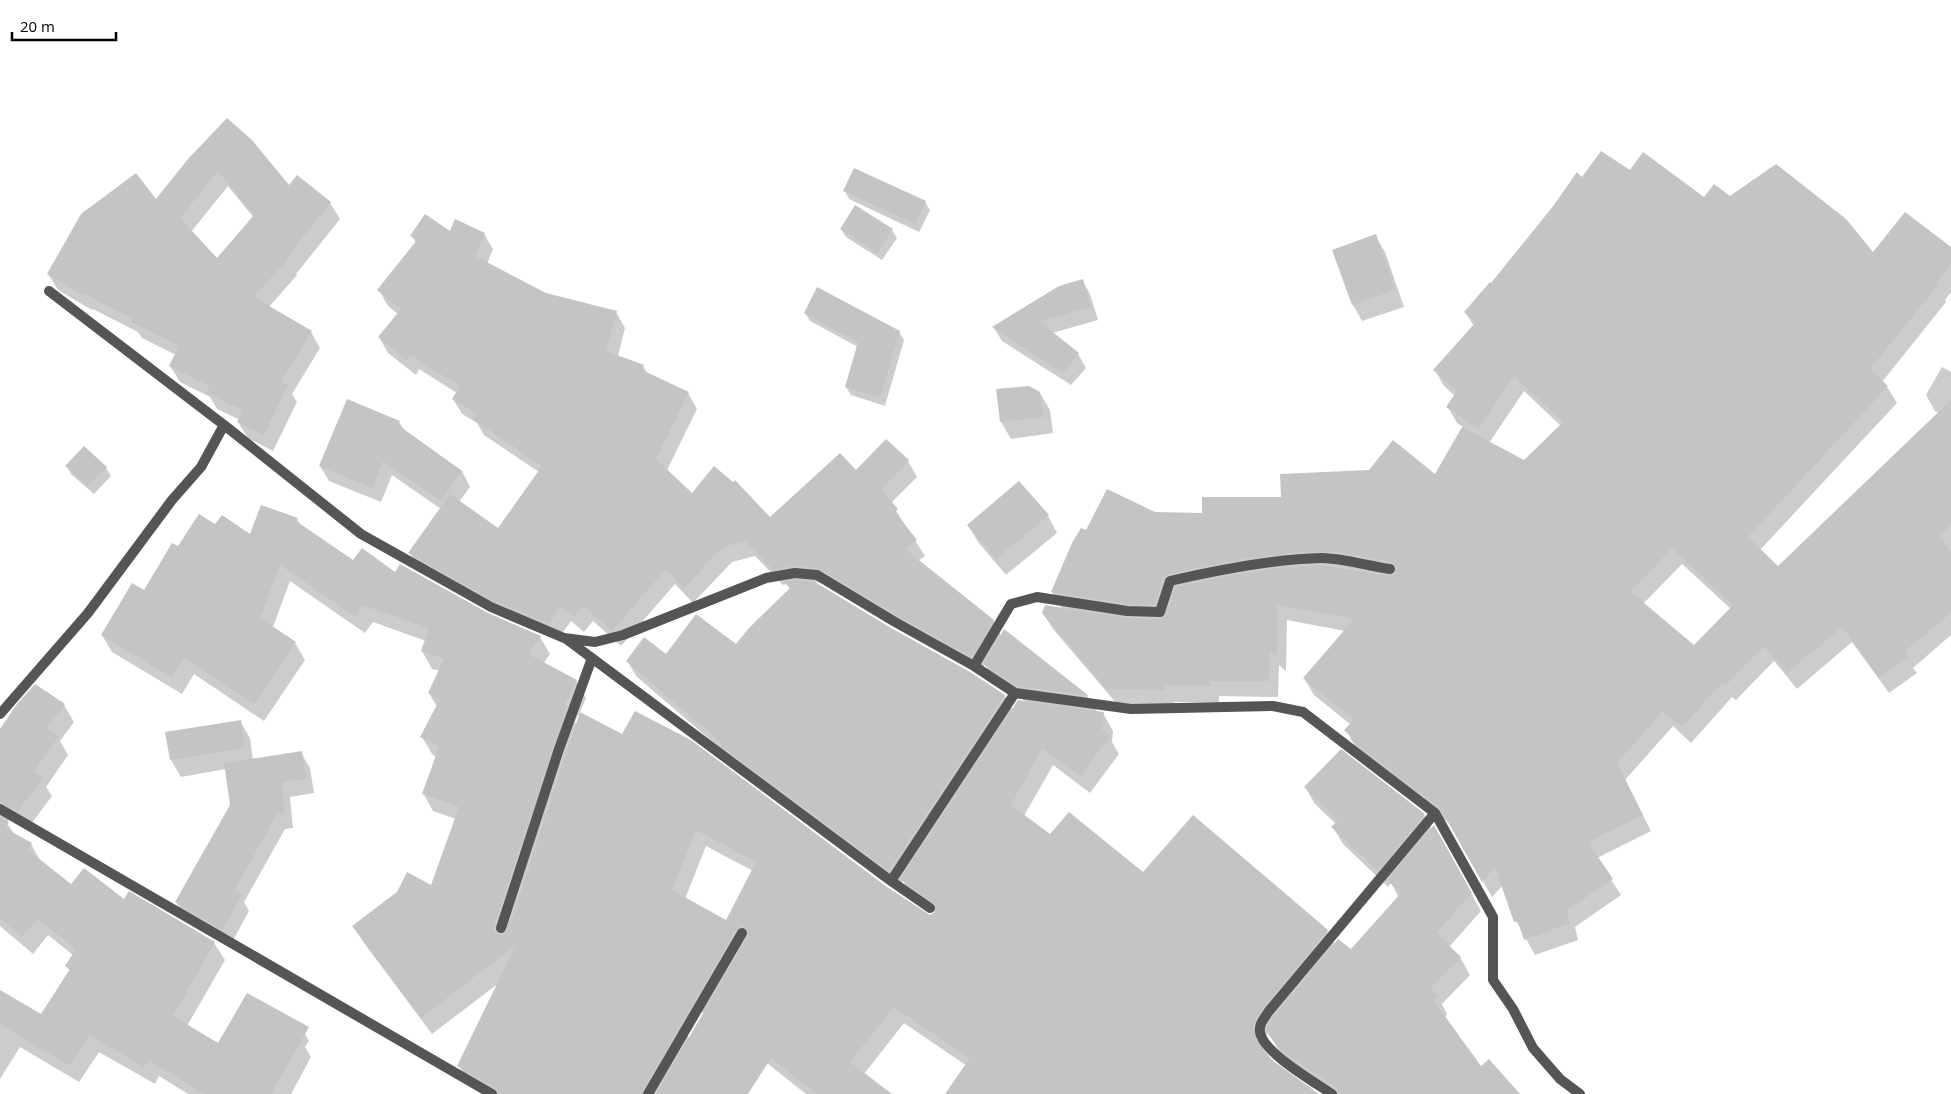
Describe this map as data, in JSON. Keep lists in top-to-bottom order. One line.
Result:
{"scale_bar":"20 m"}
